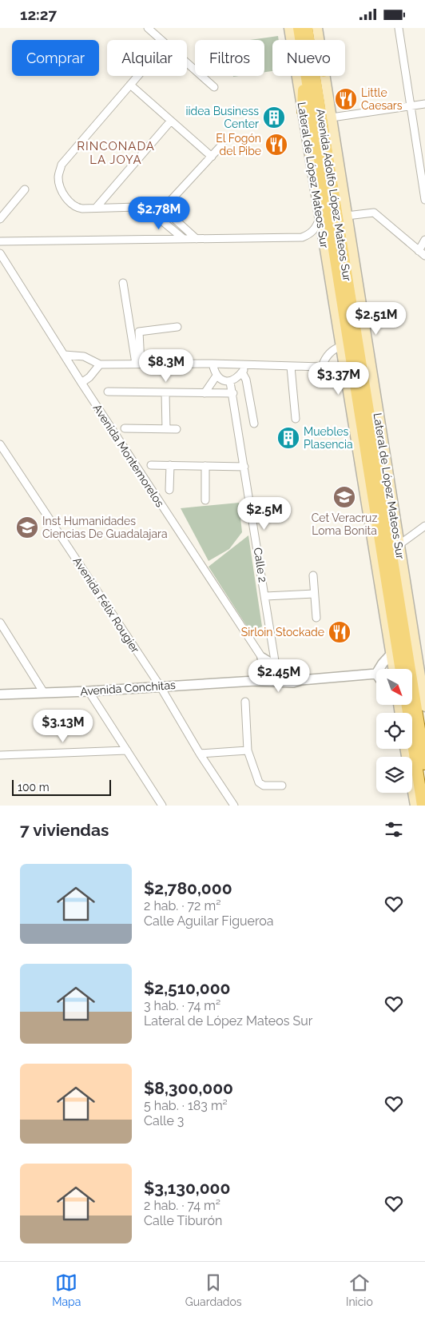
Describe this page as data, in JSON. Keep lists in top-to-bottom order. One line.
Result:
{"streets":{"main road":["Lateral de López Mateos Sur","Avenida Adolfo López Mateos Sur"],"street":["Avenida Montemorelos","Calle 2","Avenida Félix Rougier","Avenida Conchitas"]},"crossings":[["Lateral de López Mateos Sur","Avenida Adolfo López Mateos Sur"],["Calle 2","Avenida Conchitas"],["Avenida Félix Rougier","Avenida Conchitas"]],"districts":["RINCONADA LA JOYA"],"places":{"restaurant":["Little Caesars","El Fogón del Pibe","Sirloin Stockade"],"building":["iidea Business Center","Muebles Plasencia"],"school or university":["Cet Veracruz Loma Bonita","Inst Humanidades Ciencias De Guadalajara"]},"scale_bar":"100 m","north":"bottom right","page":{"status":"12:27","chip":["Comprar","Alquilar","Filtros","Nuevo"],"price":["$2.78M","$2.51M","$8.3M","$3.37M","$2.5M","$2.45M","$3.13M"],"scale":"100 m","heading":"7 viviendas","list":[{"name":"$2,780,000","note":"2 hab. · 72 m² · Calle Aguilar Figueroa"},{"name":"$2,510,000","note":"3 hab. · 74 m² · Lateral de López Mateos Sur"},{"name":"$8,300,000","note":"5 hab. · 183 m² · Calle 3"},{"name":"$3,130,000","note":"2 hab. · 74 m² · Calle Tiburón"}],"tabs":["Mapa","Guardados","Inicio"]}}
